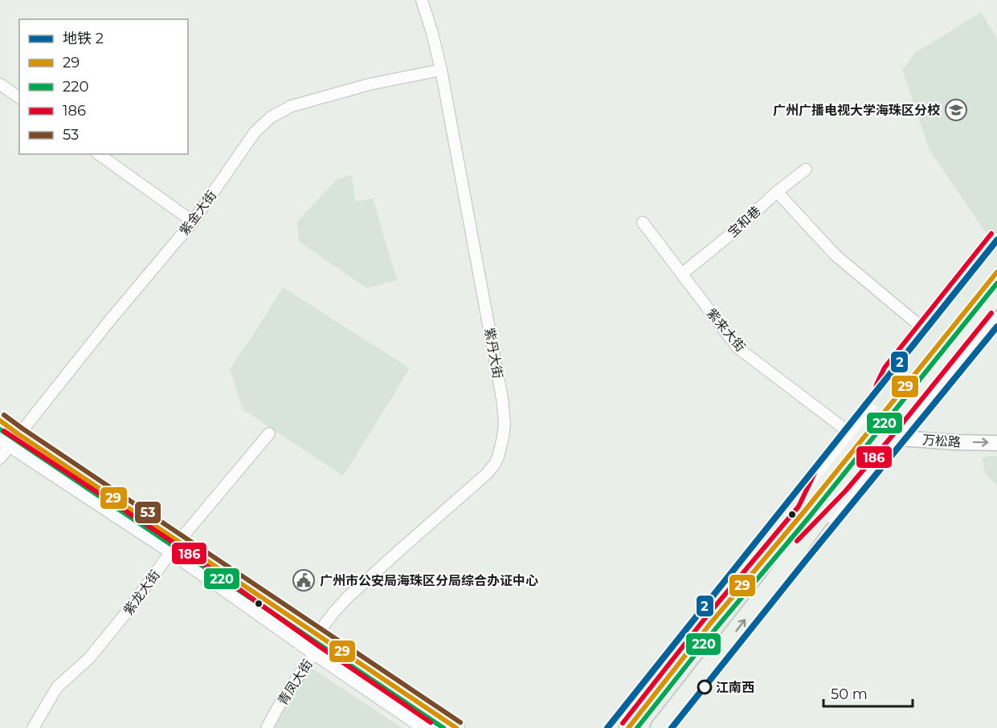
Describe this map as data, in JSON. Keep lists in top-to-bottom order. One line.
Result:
{"streets":{"street":["紫金大街","宝和巷","紫来大街","紫丹大街","万松路","紫龙大街","青凤大街"]},"crossings":[["紫金大街","紫丹大街"],["宝和巷","紫来大街"],["紫丹大街","青凤大街"]],"one_way":["万松路"],"places":{"school or university":["广州广播电视大学海珠区分校"],"public building":["广州市公安局海珠区分局综合办证中心"],"other":["江南西"]},"lines":["transit line 186","metro line 2","transit line 29","transit line 220","transit line 53"],"legend":["地铁 2","29","220","186","53"],"scale_bar":"50 m"}
